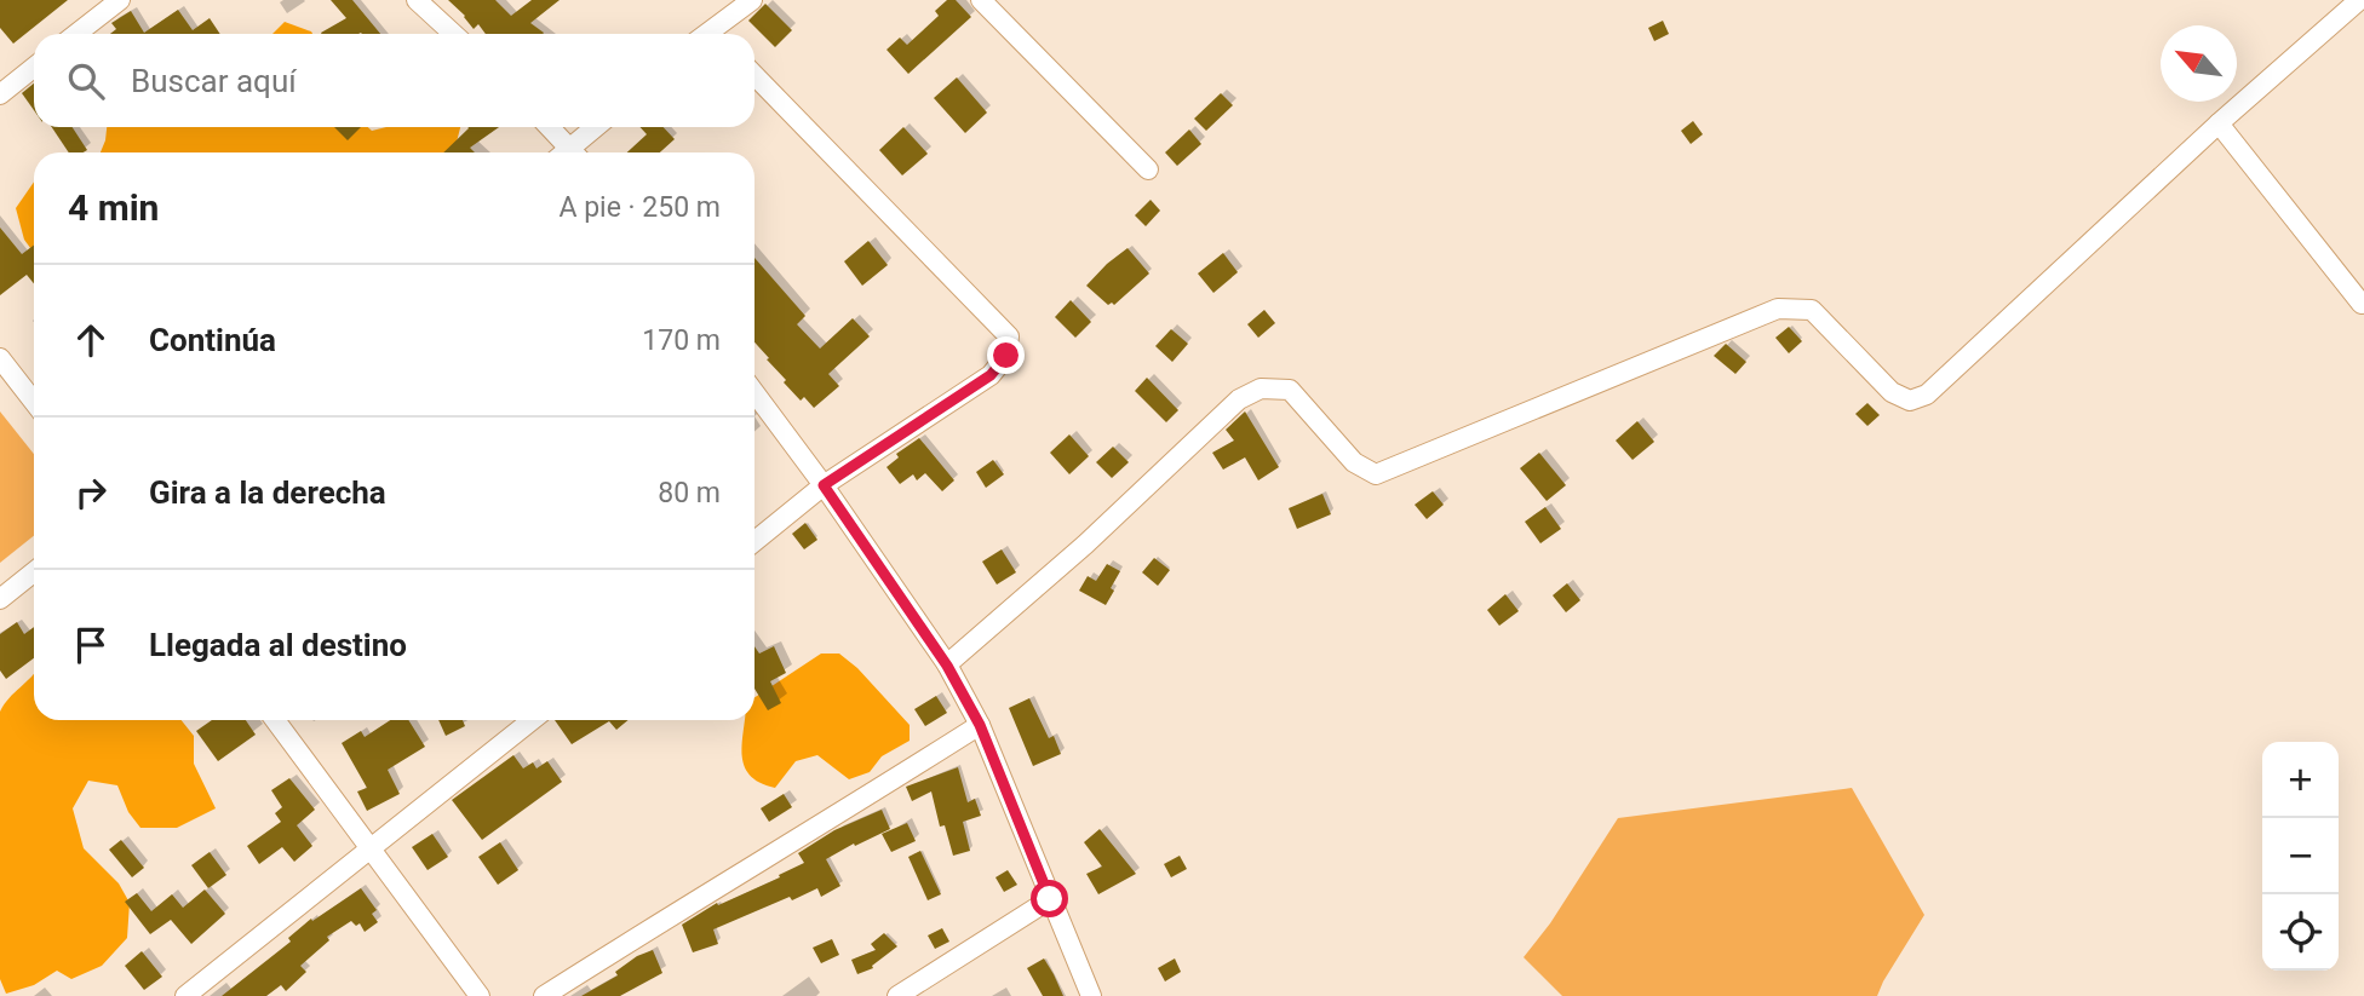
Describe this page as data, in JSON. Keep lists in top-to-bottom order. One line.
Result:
{"north":"top left","page":{"search":"Buscar aquí","heading":["4 min","A pie · 250 m"],"list":[["Continúa","170 m"],["Gira a la derecha","80 m"],"Llegada al destino"],"map_buttons":["+","−"]}}
